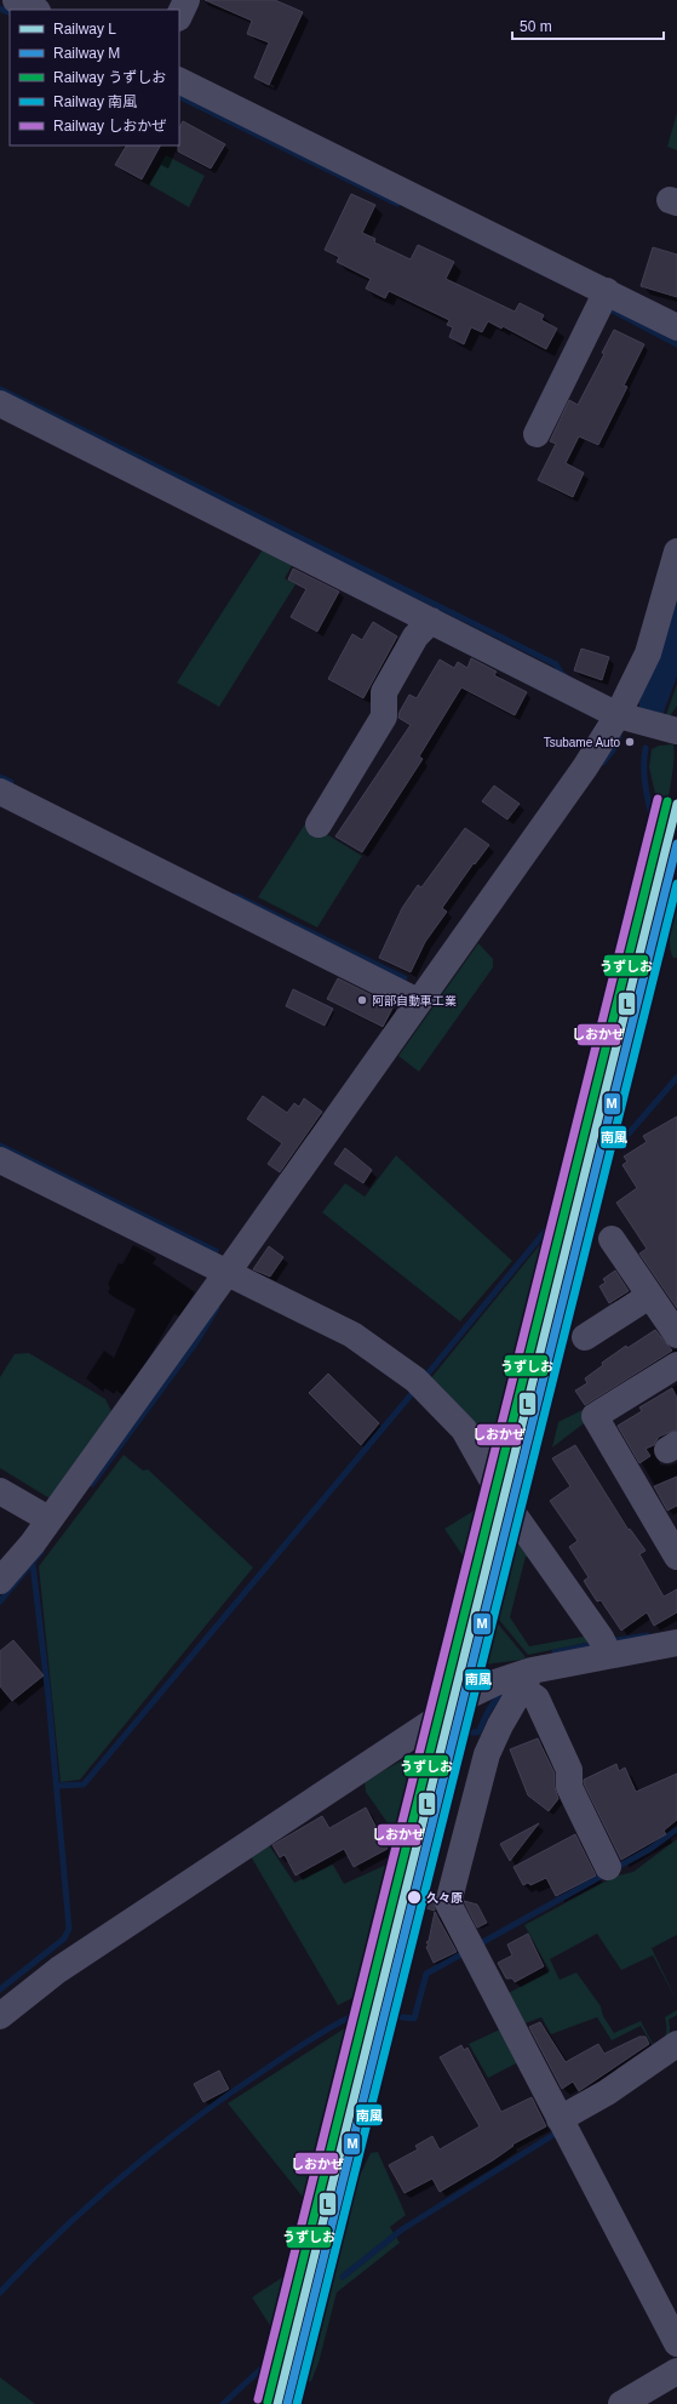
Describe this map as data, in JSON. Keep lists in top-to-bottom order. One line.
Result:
{"places":["Tsubame Auto","阿部自動車工業","久々原"],"lines":["rail line しおかぜ","rail line うずしお","rail line L","rail line M","rail line 南風"],"legend":["Railway L","Railway M","Railway うずしお","Railway 南風","Railway しおかぜ"],"scale_bar":"50 m"}
